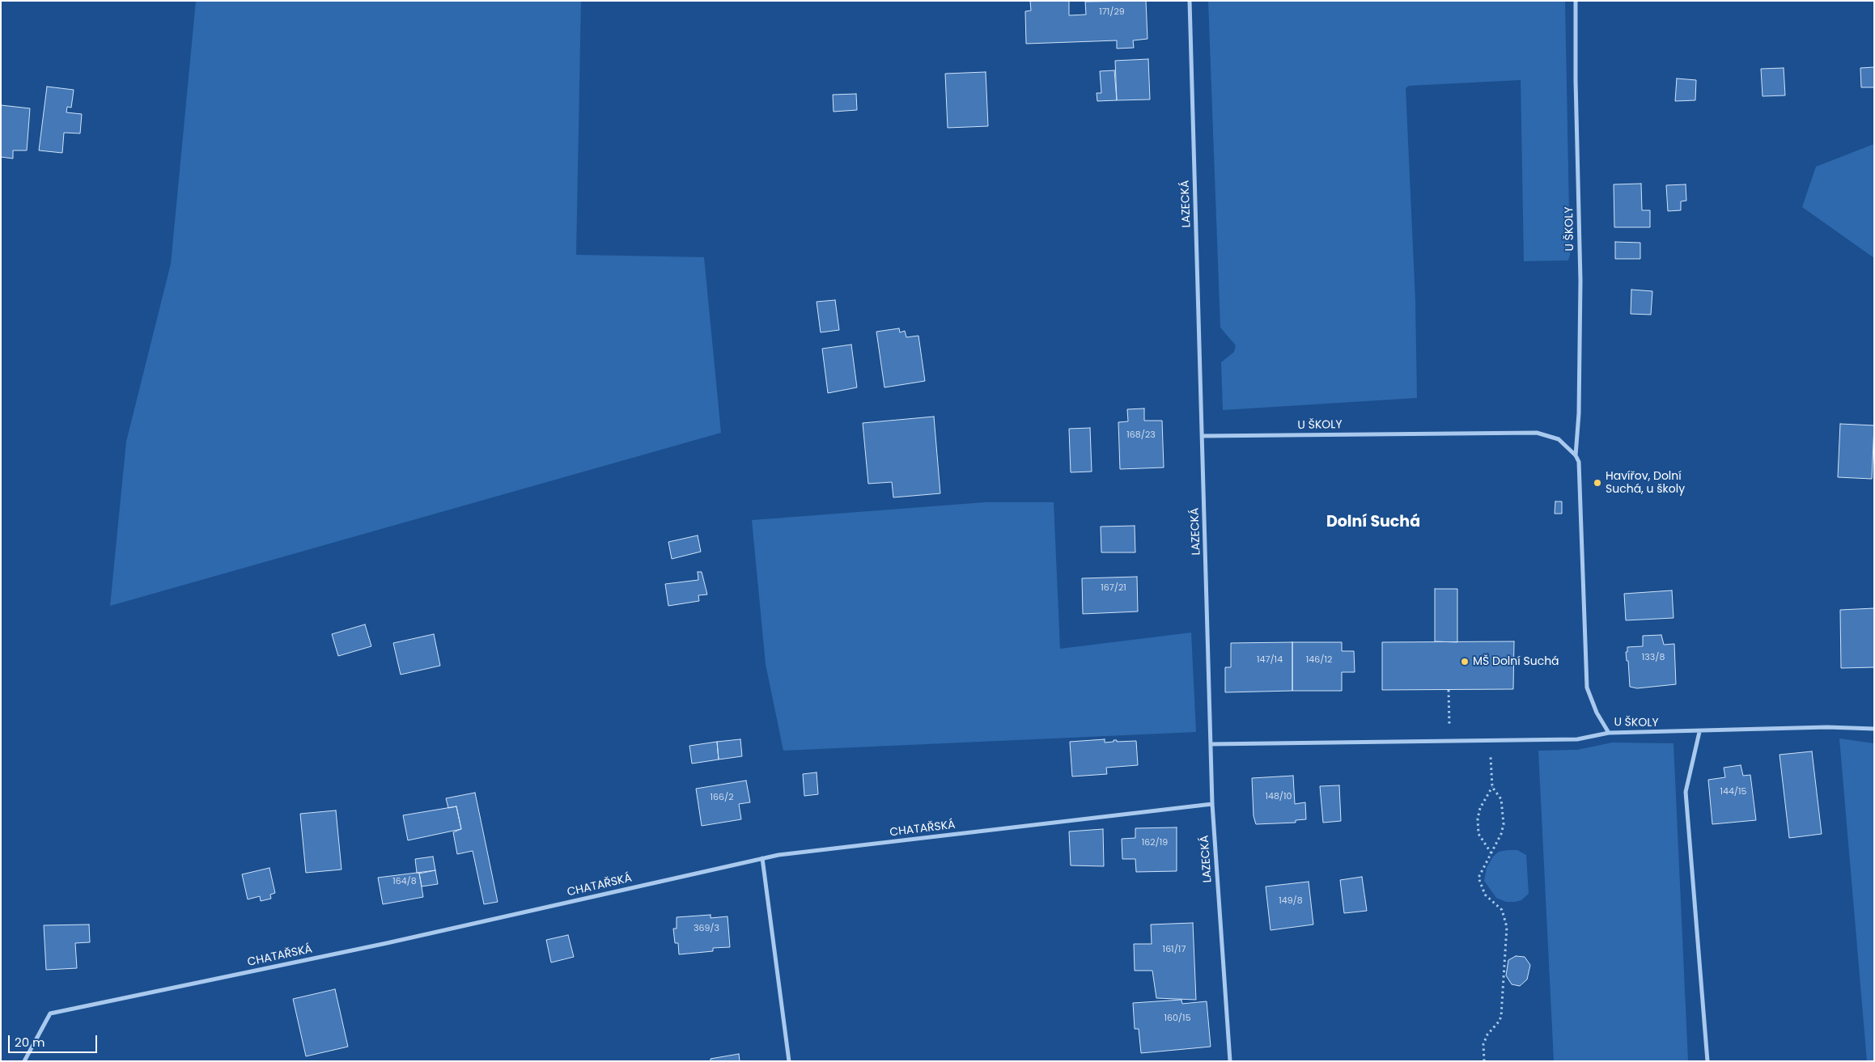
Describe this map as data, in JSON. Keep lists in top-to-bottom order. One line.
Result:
{"streets":{"street":["LAZECKÁ","U ŠKOLY","CHATAŘSKÁ"]},"crossings":[["LAZECKÁ","U ŠKOLY"],["LAZECKÁ","CHATAŘSKÁ"]],"districts":["Dolní Suchá"],"places":["Havířov, Dolní Suchá, u školy","MŠ Dolní Suchá"],"house_numbers":["171/29","168/23","167/21","133/8","147/14","146/12","144/15","148/10","166/2","162/19","164/8","149/8","369/3","161/17","160/15"],"scale_bar":"20 m"}
